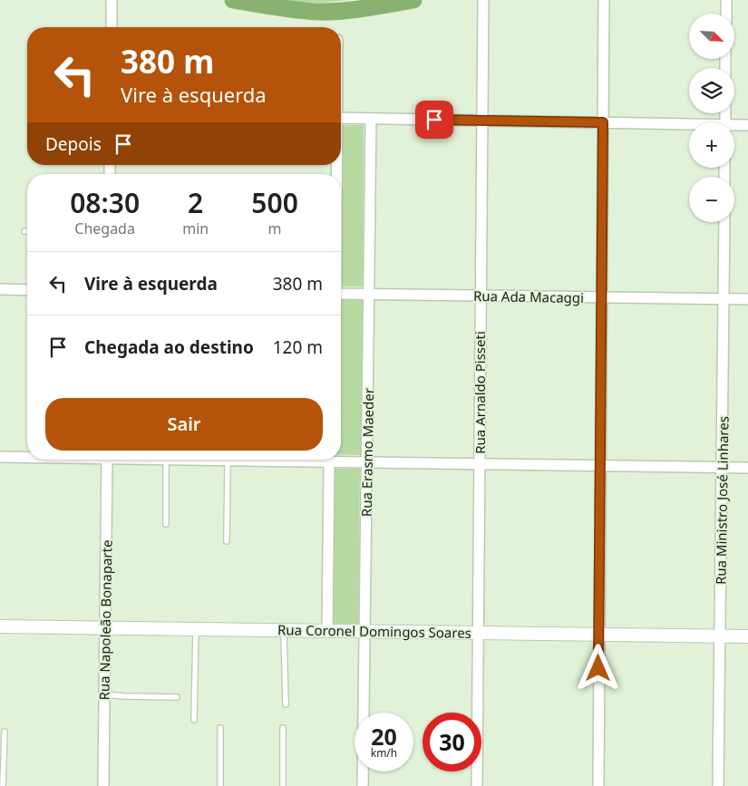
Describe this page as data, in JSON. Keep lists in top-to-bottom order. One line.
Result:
{"streets":{"street":["Rua Ada Macaggi","Rua Arnaldo Pisseti","Rua Erasmo Maeder","Rua Ministro José Linhares","Rua Napoleão Bonaparte","Rua Coronel Domingos Soares"]},"crossings":[["Rua Ada Macaggi","Rua Arnaldo Pisseti"],["Rua Ada Macaggi","Rua Erasmo Maeder"],["Rua Ada Macaggi","Rua Ministro José Linhares"],["Rua Arnaldo Pisseti","Rua Coronel Domingos Soares"],["Rua Erasmo Maeder","Rua Coronel Domingos Soares"],["Rua Ministro José Linhares","Rua Coronel Domingos Soares"],["Rua Napoleão Bonaparte","Rua Coronel Domingos Soares"]],"north":"bottom right","page":{"map_buttons":["+","−"],"turn":["380 m","Vire à esquerda"],"then":"Depois","eta":["08:30","Chegada","2","min","500","m"],"list":[{"name":"Vire à esquerda","value":"380 m"},{"name":"Chegada ao destino","value":"120 m"}],"buttons":"Sair","speed":"20 km/h","limit":"30"}}
